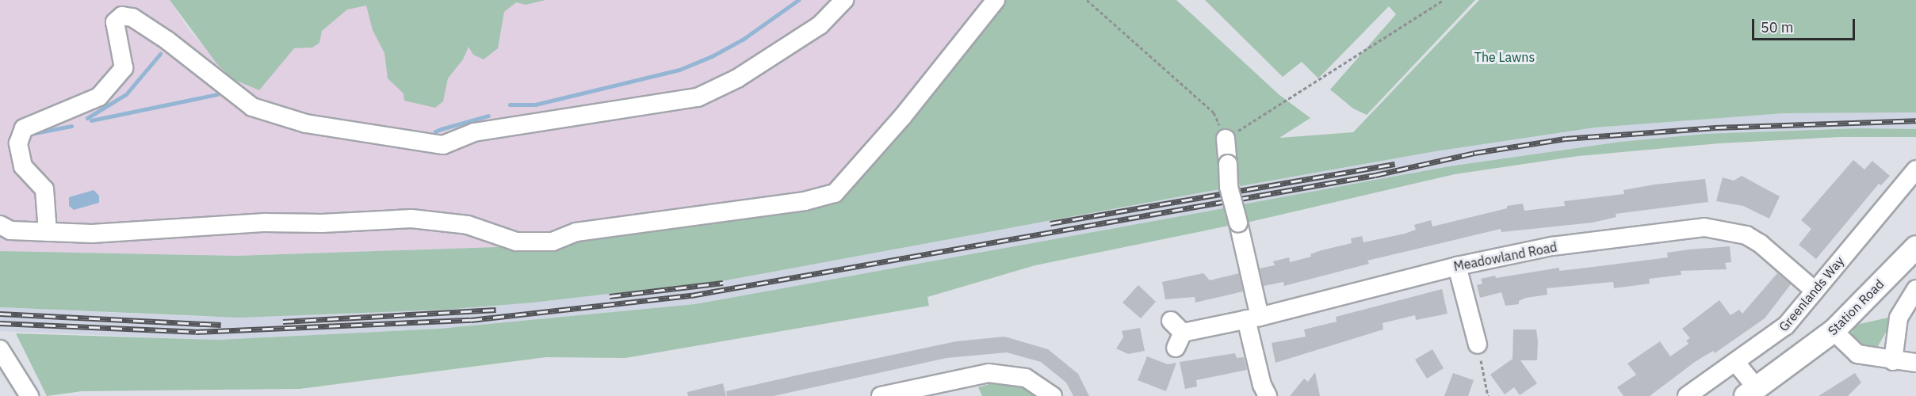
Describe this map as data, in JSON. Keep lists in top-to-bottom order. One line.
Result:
{"streets":{"main road":["Station Road"],"street":["Meadowland Road","Greenlands Way"]},"crossings":[["Meadowland Road","Greenlands Way"]],"parks":["The Lawns"],"scale_bar":"50 m"}
